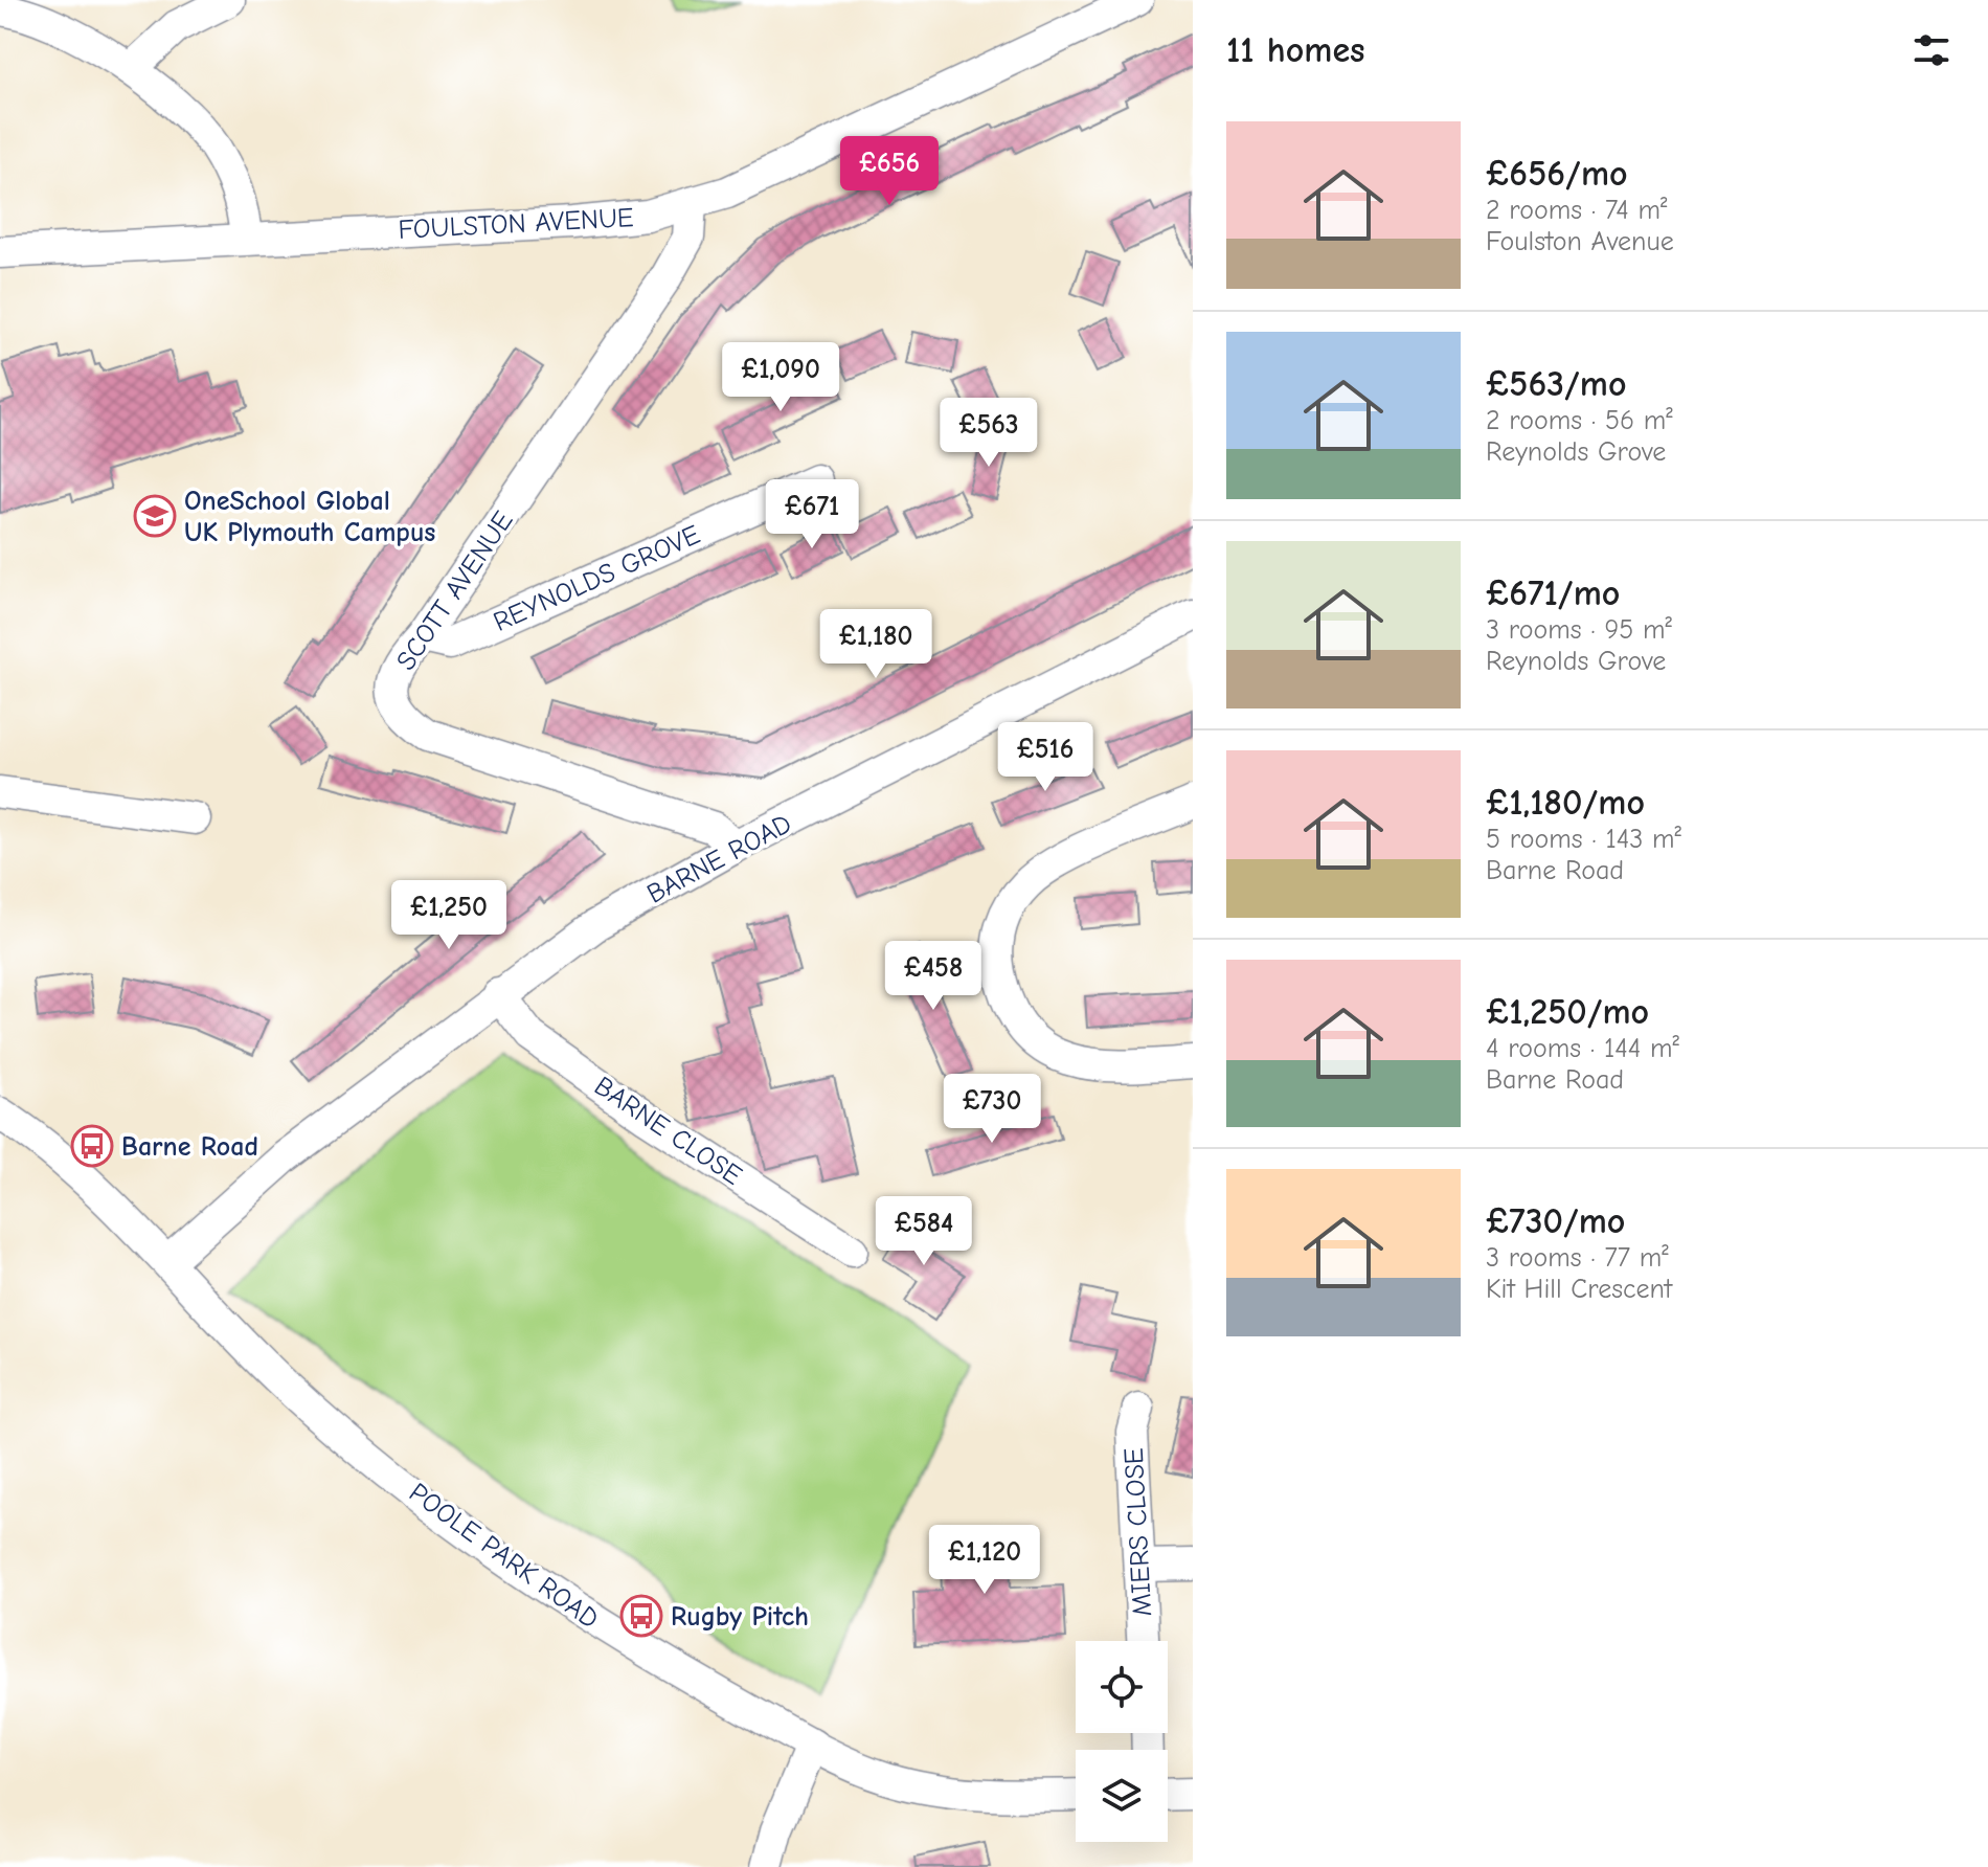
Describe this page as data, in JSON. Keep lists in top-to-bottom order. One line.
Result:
{"streets":{"street":["FOULSTON AVENUE","REYNOLDS GROVE","SCOTT AVENUE","BARNE ROAD","BARNE CLOSE","MIERS CLOSE","POOLE PARK ROAD"]},"crossings":[["FOULSTON AVENUE","SCOTT AVENUE"],["REYNOLDS GROVE","SCOTT AVENUE"],["SCOTT AVENUE","BARNE ROAD"],["BARNE ROAD","BARNE CLOSE"],["BARNE ROAD","POOLE PARK ROAD"]],"places":{"school or university":["OneSchool Global UK Plymouth Campus"],"bus stop":["Barne Road","Rugby Pitch"]},"page":{"heading":"11 homes","list":[{"name":"£656/mo","note":"2 rooms · 74 m² · Foulston Avenue"},{"name":"£563/mo","note":"2 rooms · 56 m² · Reynolds Grove"},{"name":"£671/mo","note":"3 rooms · 95 m² · Reynolds Grove"},{"name":"£1,180/mo","note":"5 rooms · 143 m² · Barne Road"},{"name":"£1,250/mo","note":"4 rooms · 144 m² · Barne Road"},{"name":"£730/mo","note":"3 rooms · 77 m² · Kit Hill Crescent"}],"price":["£656","£1,090","£563","£671","£1,180","£516","£1,250","£458","£730","£584","£1,120"]}}
